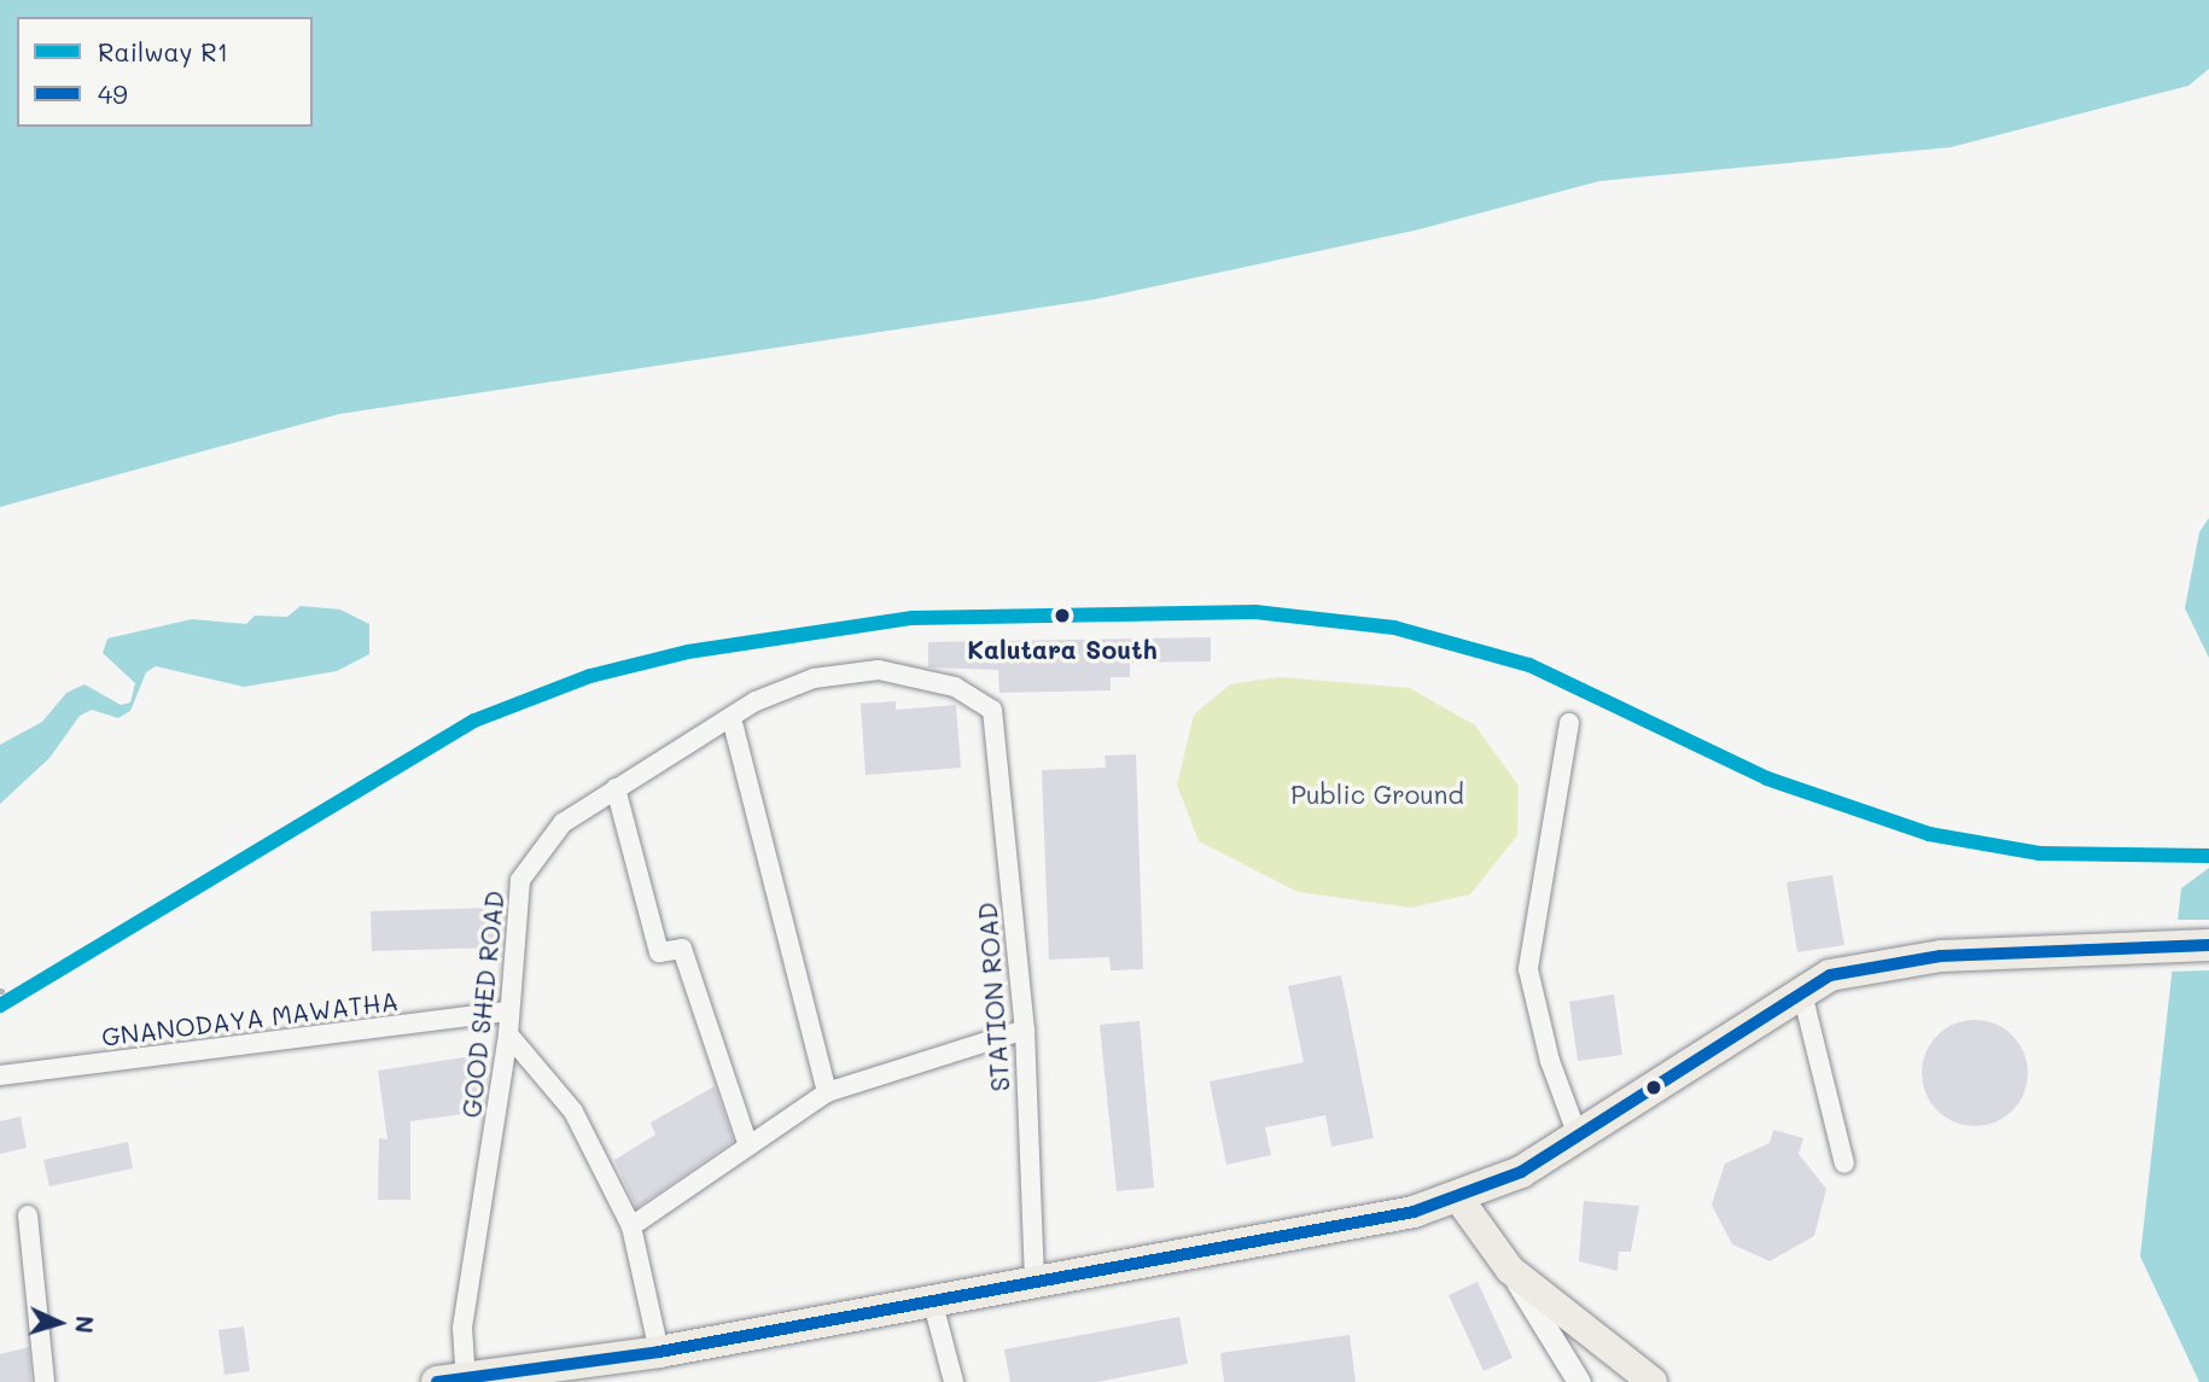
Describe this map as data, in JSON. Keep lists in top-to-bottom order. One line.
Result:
{"streets":{"street":["STATION ROAD","GOOD SHED ROAD","GNANODAYA MAWATHA"]},"crossings":[["STATION ROAD","GOOD SHED ROAD"],["GOOD SHED ROAD","GNANODAYA MAWATHA"]],"parks":["Public Ground"],"places":["Kalutara South"],"lines":["rail line R1","transit line 49"],"legend":["Railway R1","49"],"north":"right"}
